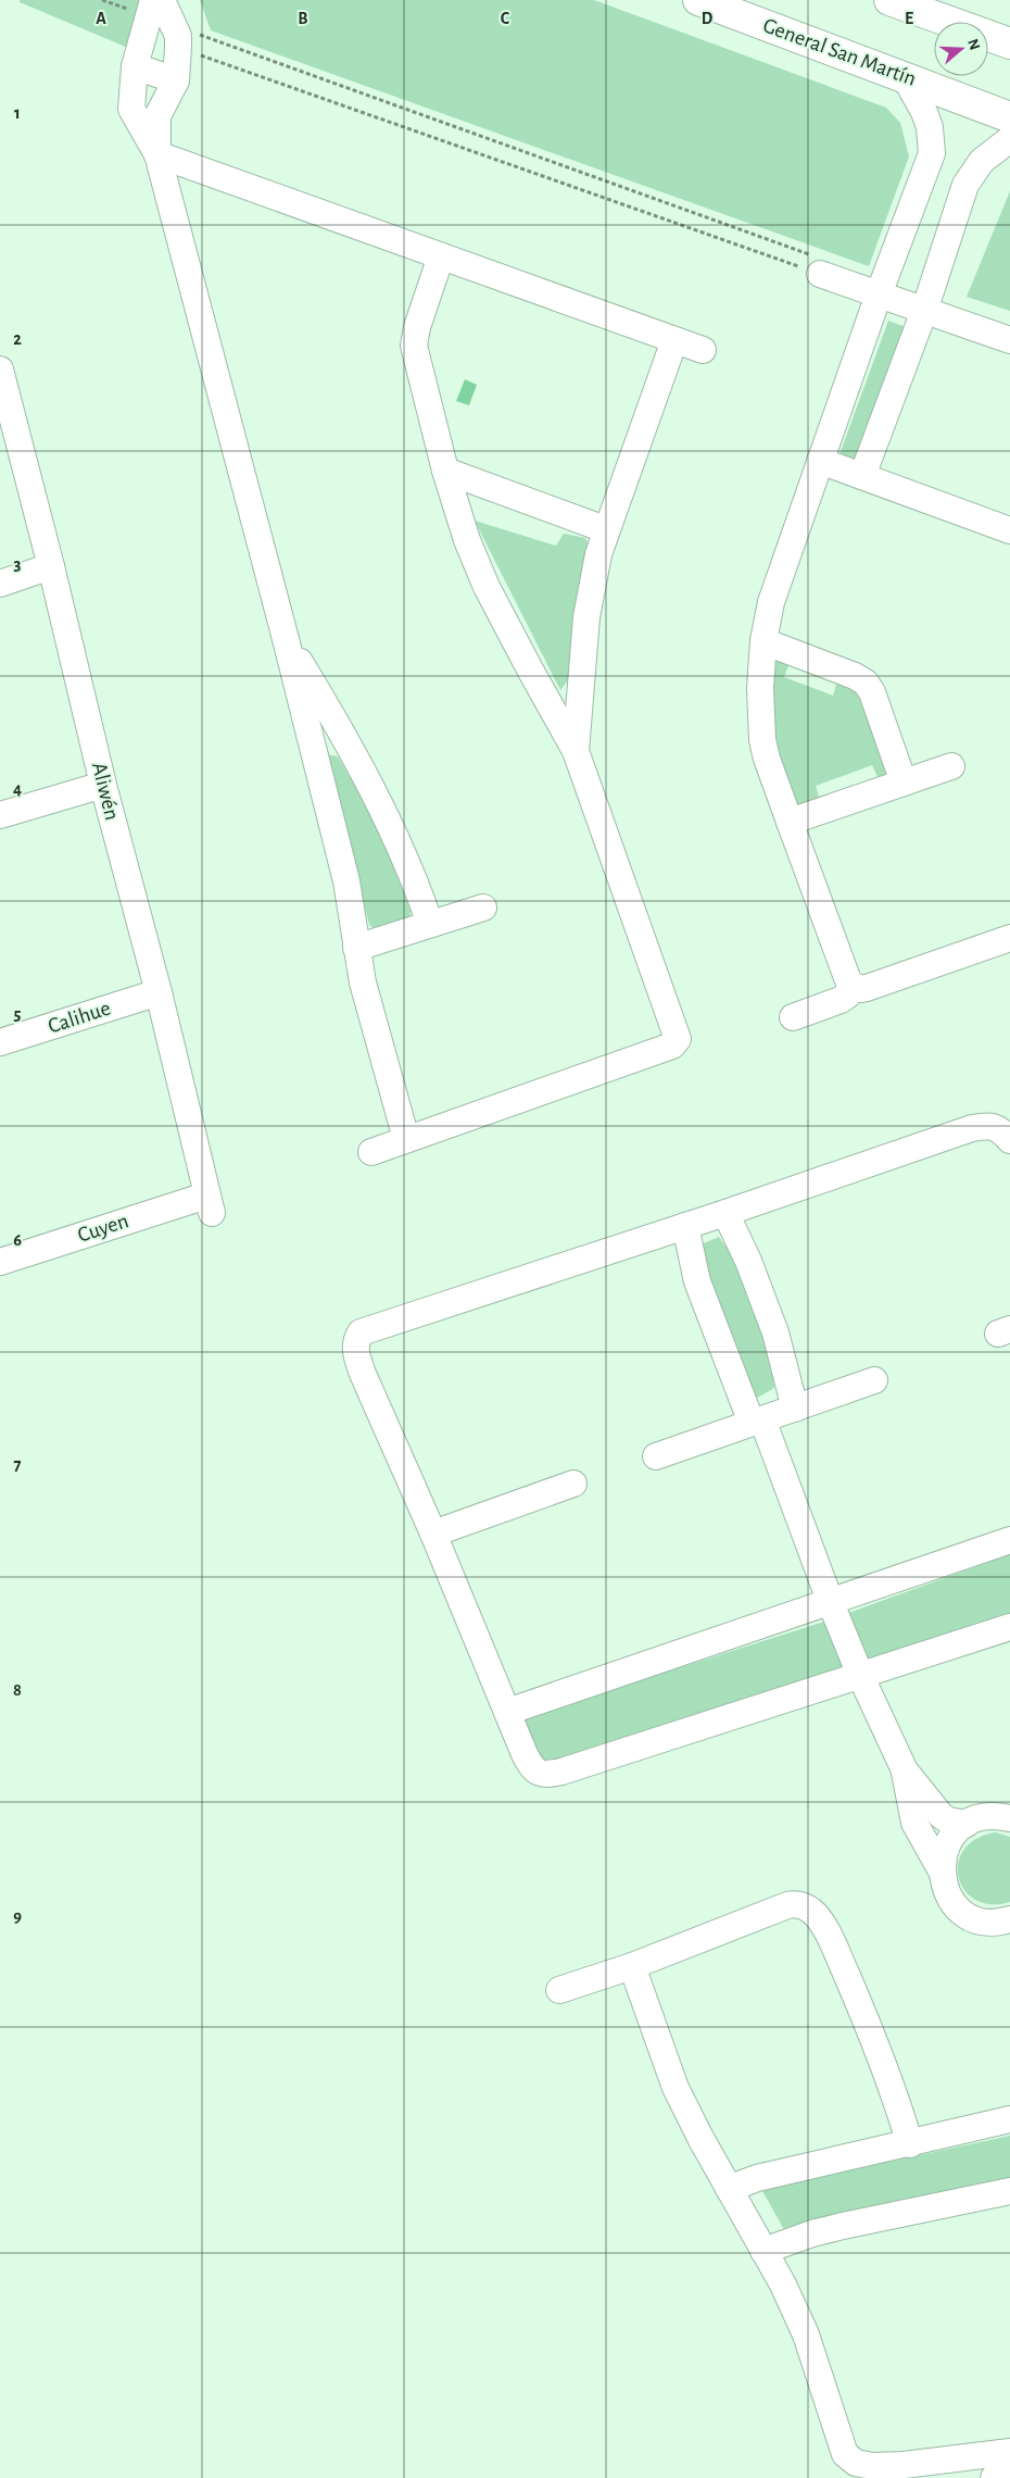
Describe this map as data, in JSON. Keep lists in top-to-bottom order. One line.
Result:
{"streets":{"main road":["General San Martín"],"street":["Aliwén","Calihue","Cuyen"]},"crossings":[["Aliwén","Calihue"],["Aliwén","Cuyen"]],"north":"right","grid":{"columns":["A","B","C","D","E"],"rows":["1","2","3","4","5","6","7","8","9"]}}
